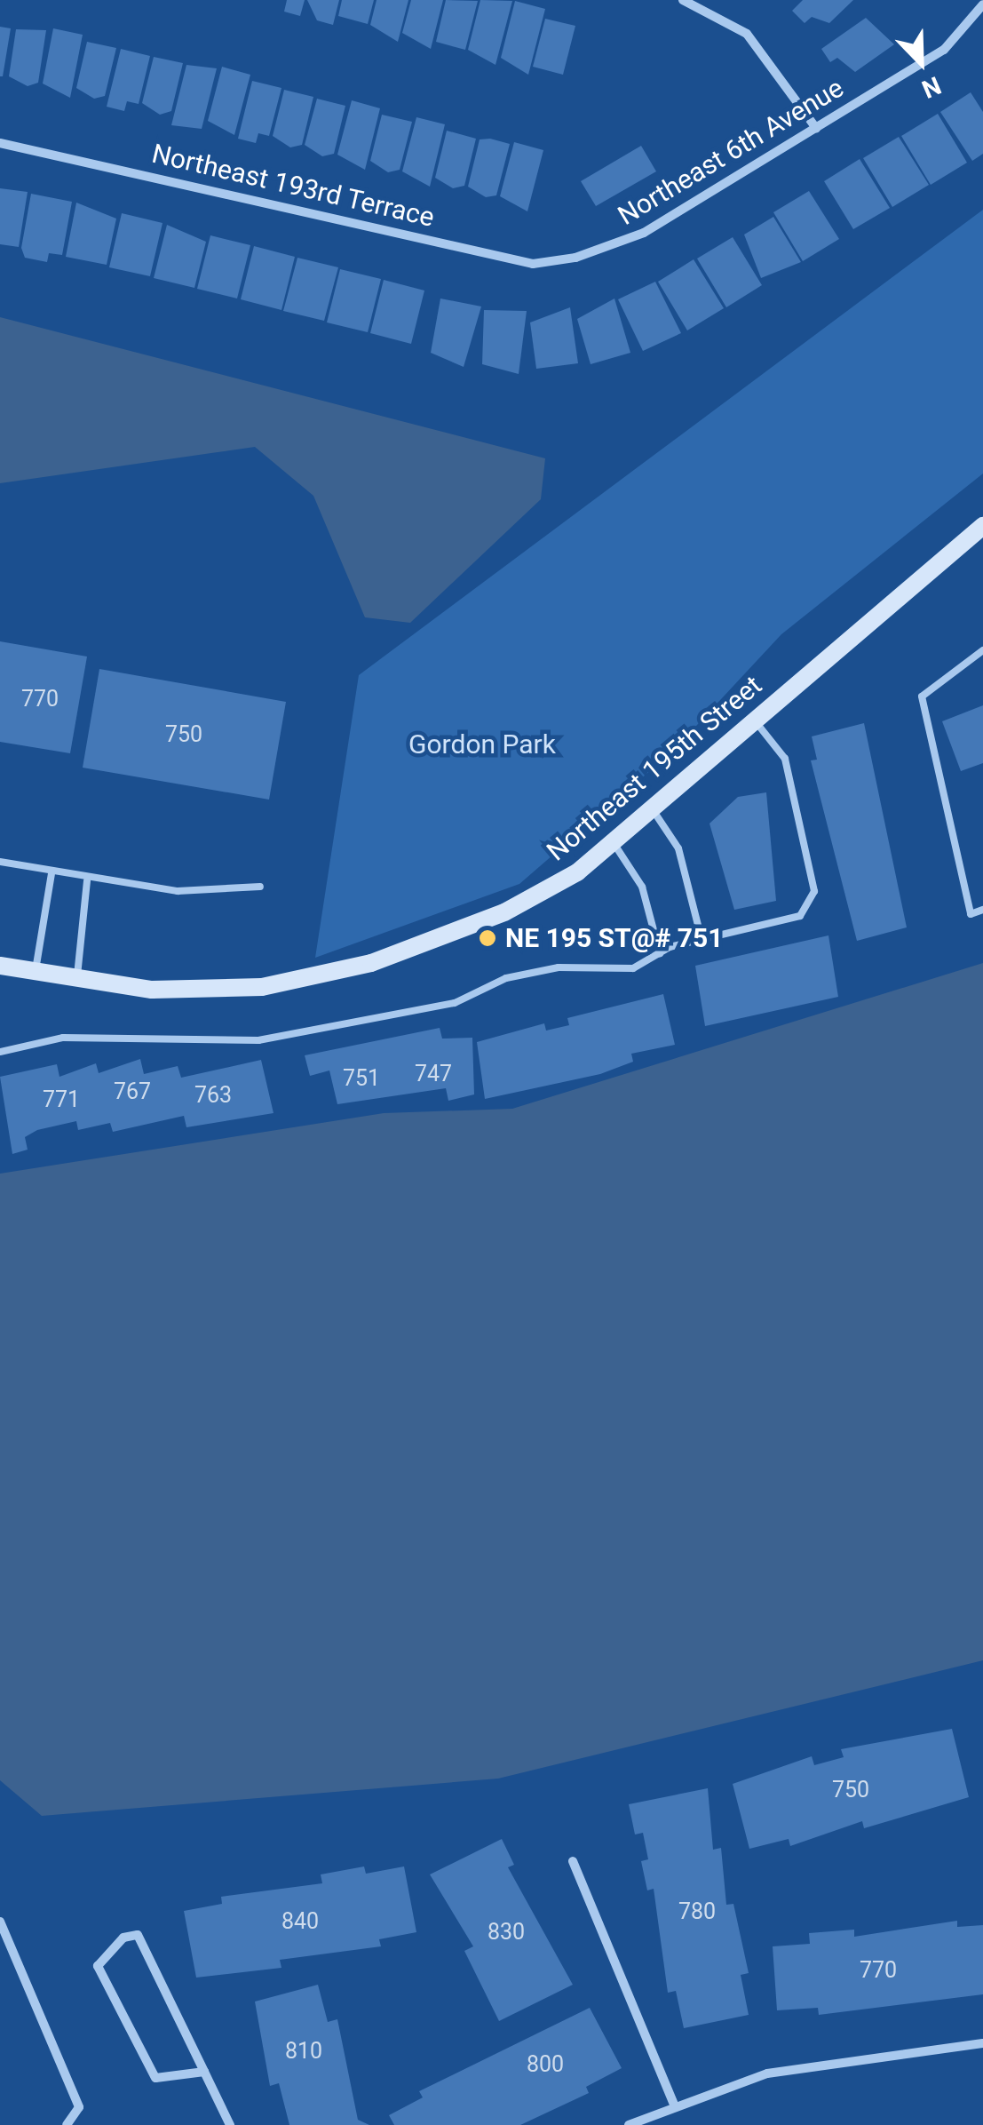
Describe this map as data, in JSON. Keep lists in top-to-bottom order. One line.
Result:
{"streets":{"street":["Northeast 6th Avenue","Northeast 193rd Terrace","Northeast 195th Street"]},"crossings":[["Northeast 6th Avenue","Northeast 193rd Terrace"]],"parks":["Gordon Park"],"places":["NE 195 ST@# 751"],"house_numbers":["770","750","747","751","767","763","771","750","780","840","830","770","810","800"],"north":"bottom right"}
